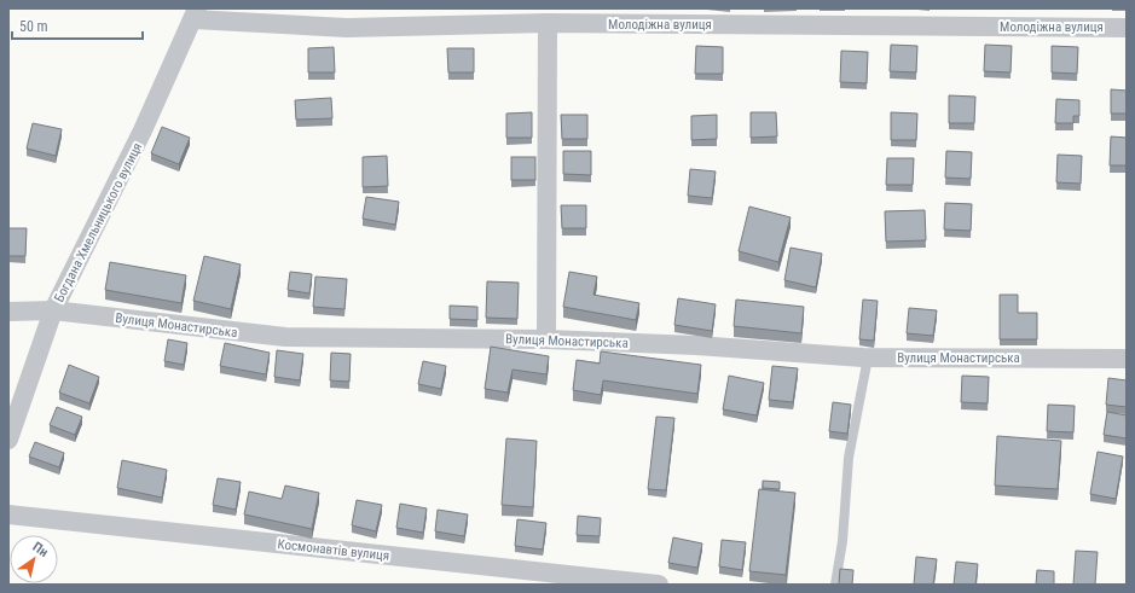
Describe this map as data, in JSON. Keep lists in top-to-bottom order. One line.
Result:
{"streets":{"street":["Молодіжна вулиця","Богдана Хмельницького вулиця","Вулиця Монастирська","Космонавтів вулиця"]},"crossings":[["Молодіжна вулиця","Богдана Хмельницького вулиця"],["Богдана Хмельницького вулиця","Вулиця Монастирська"]],"scale_bar":"50 m","north":"top right"}
